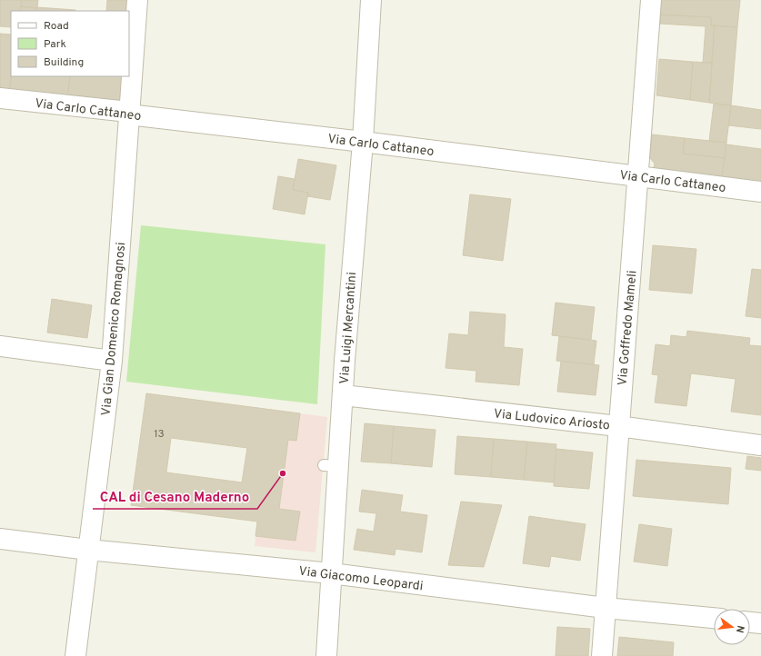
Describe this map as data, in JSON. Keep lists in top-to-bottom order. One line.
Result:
{"streets":{"street":["Via Carlo Cattaneo","Via Luigi Mercantini","Via Goffredo Mameli","Via Gian Domenico Romagnosi","Via Ludovico Ariosto","Via Giacomo Leopardi"]},"crossings":[["Via Carlo Cattaneo","Via Luigi Mercantini"],["Via Carlo Cattaneo","Via Goffredo Mameli"],["Via Carlo Cattaneo","Via Gian Domenico Romagnosi"],["Via Luigi Mercantini","Via Ludovico Ariosto"],["Via Luigi Mercantini","Via Giacomo Leopardi"],["Via Goffredo Mameli","Via Ludovico Ariosto"],["Via Goffredo Mameli","Via Giacomo Leopardi"],["Via Gian Domenico Romagnosi","Via Giacomo Leopardi"]],"places":["CAL di Cesano Maderno"],"house_numbers":["13"],"legend":["Road","Park","Building"],"north":"right"}
